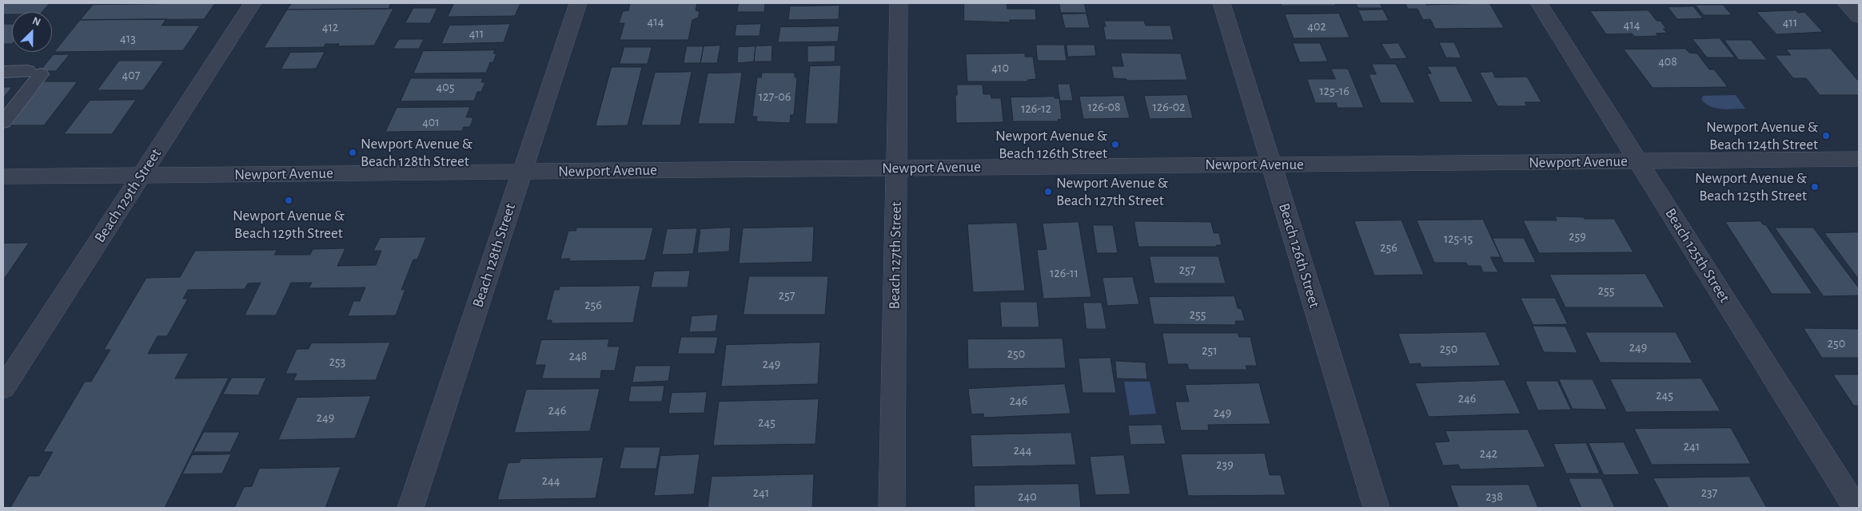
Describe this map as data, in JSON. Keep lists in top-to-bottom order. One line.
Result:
{"streets":{"street":["Newport Avenue","Beach 129th Street","Beach 128th Street","Beach 127th Street","Beach 126th Street","Beach 125th Street"]},"crossings":[["Newport Avenue","Beach 129th Street"],["Newport Avenue","Beach 128th Street"],["Newport Avenue","Beach 127th Street"],["Newport Avenue","Beach 126th Street"],["Newport Avenue","Beach 125th Street"]],"places":["Newport Avenue & Beach 124th Street","Newport Avenue & Beach 126th Street","Newport Avenue & Beach 128th Street","Newport Avenue & Beach 125th Street","Newport Avenue & Beach 127th Street","Newport Avenue & Beach 129th Street"],"house_numbers":["414","411","414","402","412","411","413","408","410","407","405","125-16","127-06","126-08","126-02","126-12","401","259","125-15","256","257","126-11","255","257","256","255","250","249","250","251","250","248","253","249","245","246","246","246","249","249","245","241","244","242","239","244","241","237","240","238"],"north":"top right"}
